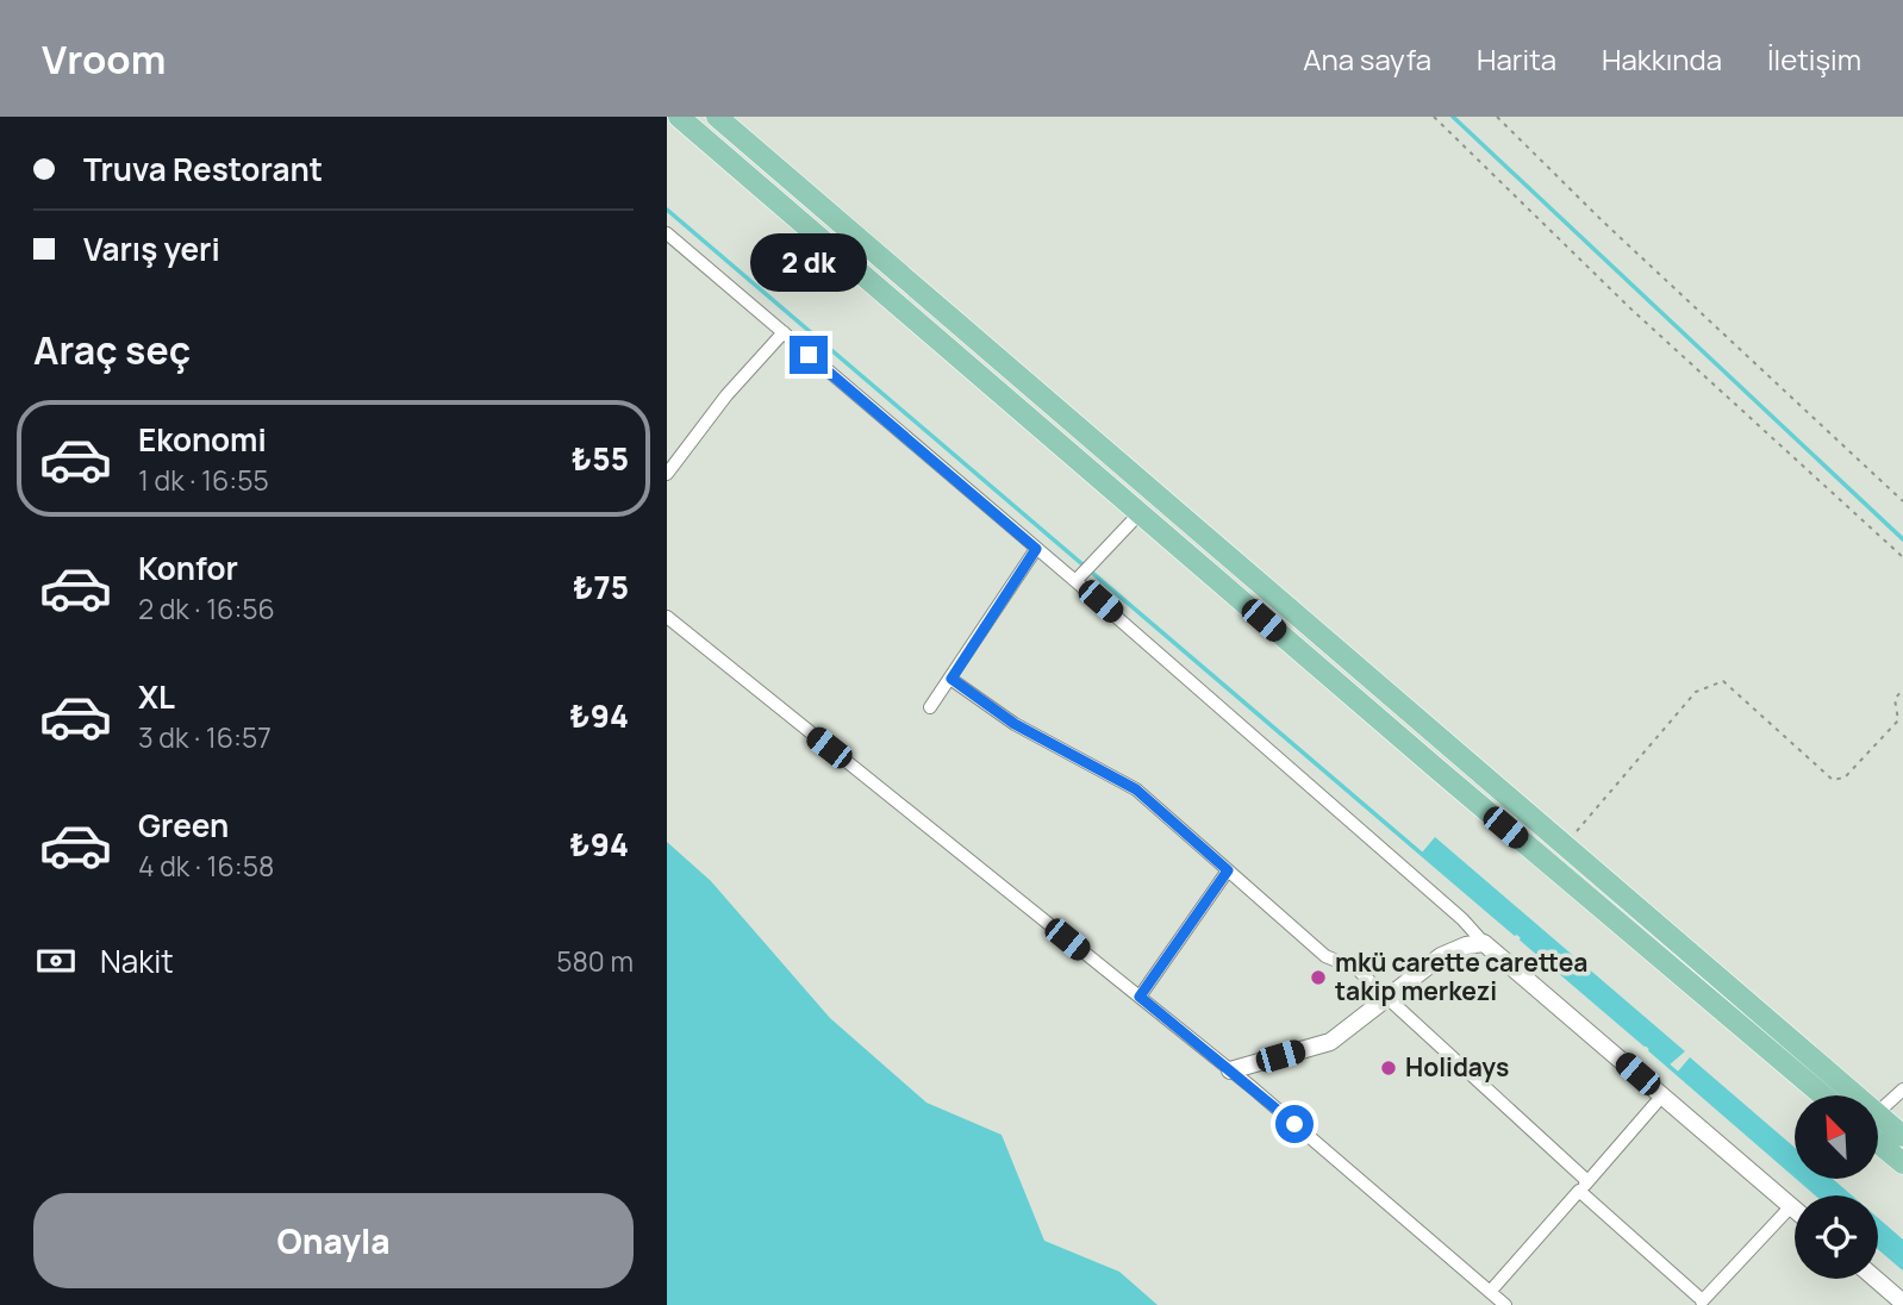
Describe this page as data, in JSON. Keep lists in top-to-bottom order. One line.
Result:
{"places":["mkü carette carettea takip merkezi","Holidays"],"north":"top left","page":{"header":"Vroom","nav":["Ana sayfa","Harita","Hakkında","İletişim"],"banner":["Truva Restorant","Varış yeri"],"bubble":"2 dk","heading":"Araç seç","list":[{"name":"Ekonomi","note":"1 dk · 16:55","value":"₺55"},{"name":"Konfor","note":"2 dk · 16:56","value":"₺75"},{"name":"XL","note":"3 dk · 16:57","value":"₺94"},{"name":"Green","note":"4 dk · 16:58","value":"₺94"}],"pay":["Nakit","580 m"],"buttons":"Onayla"}}
